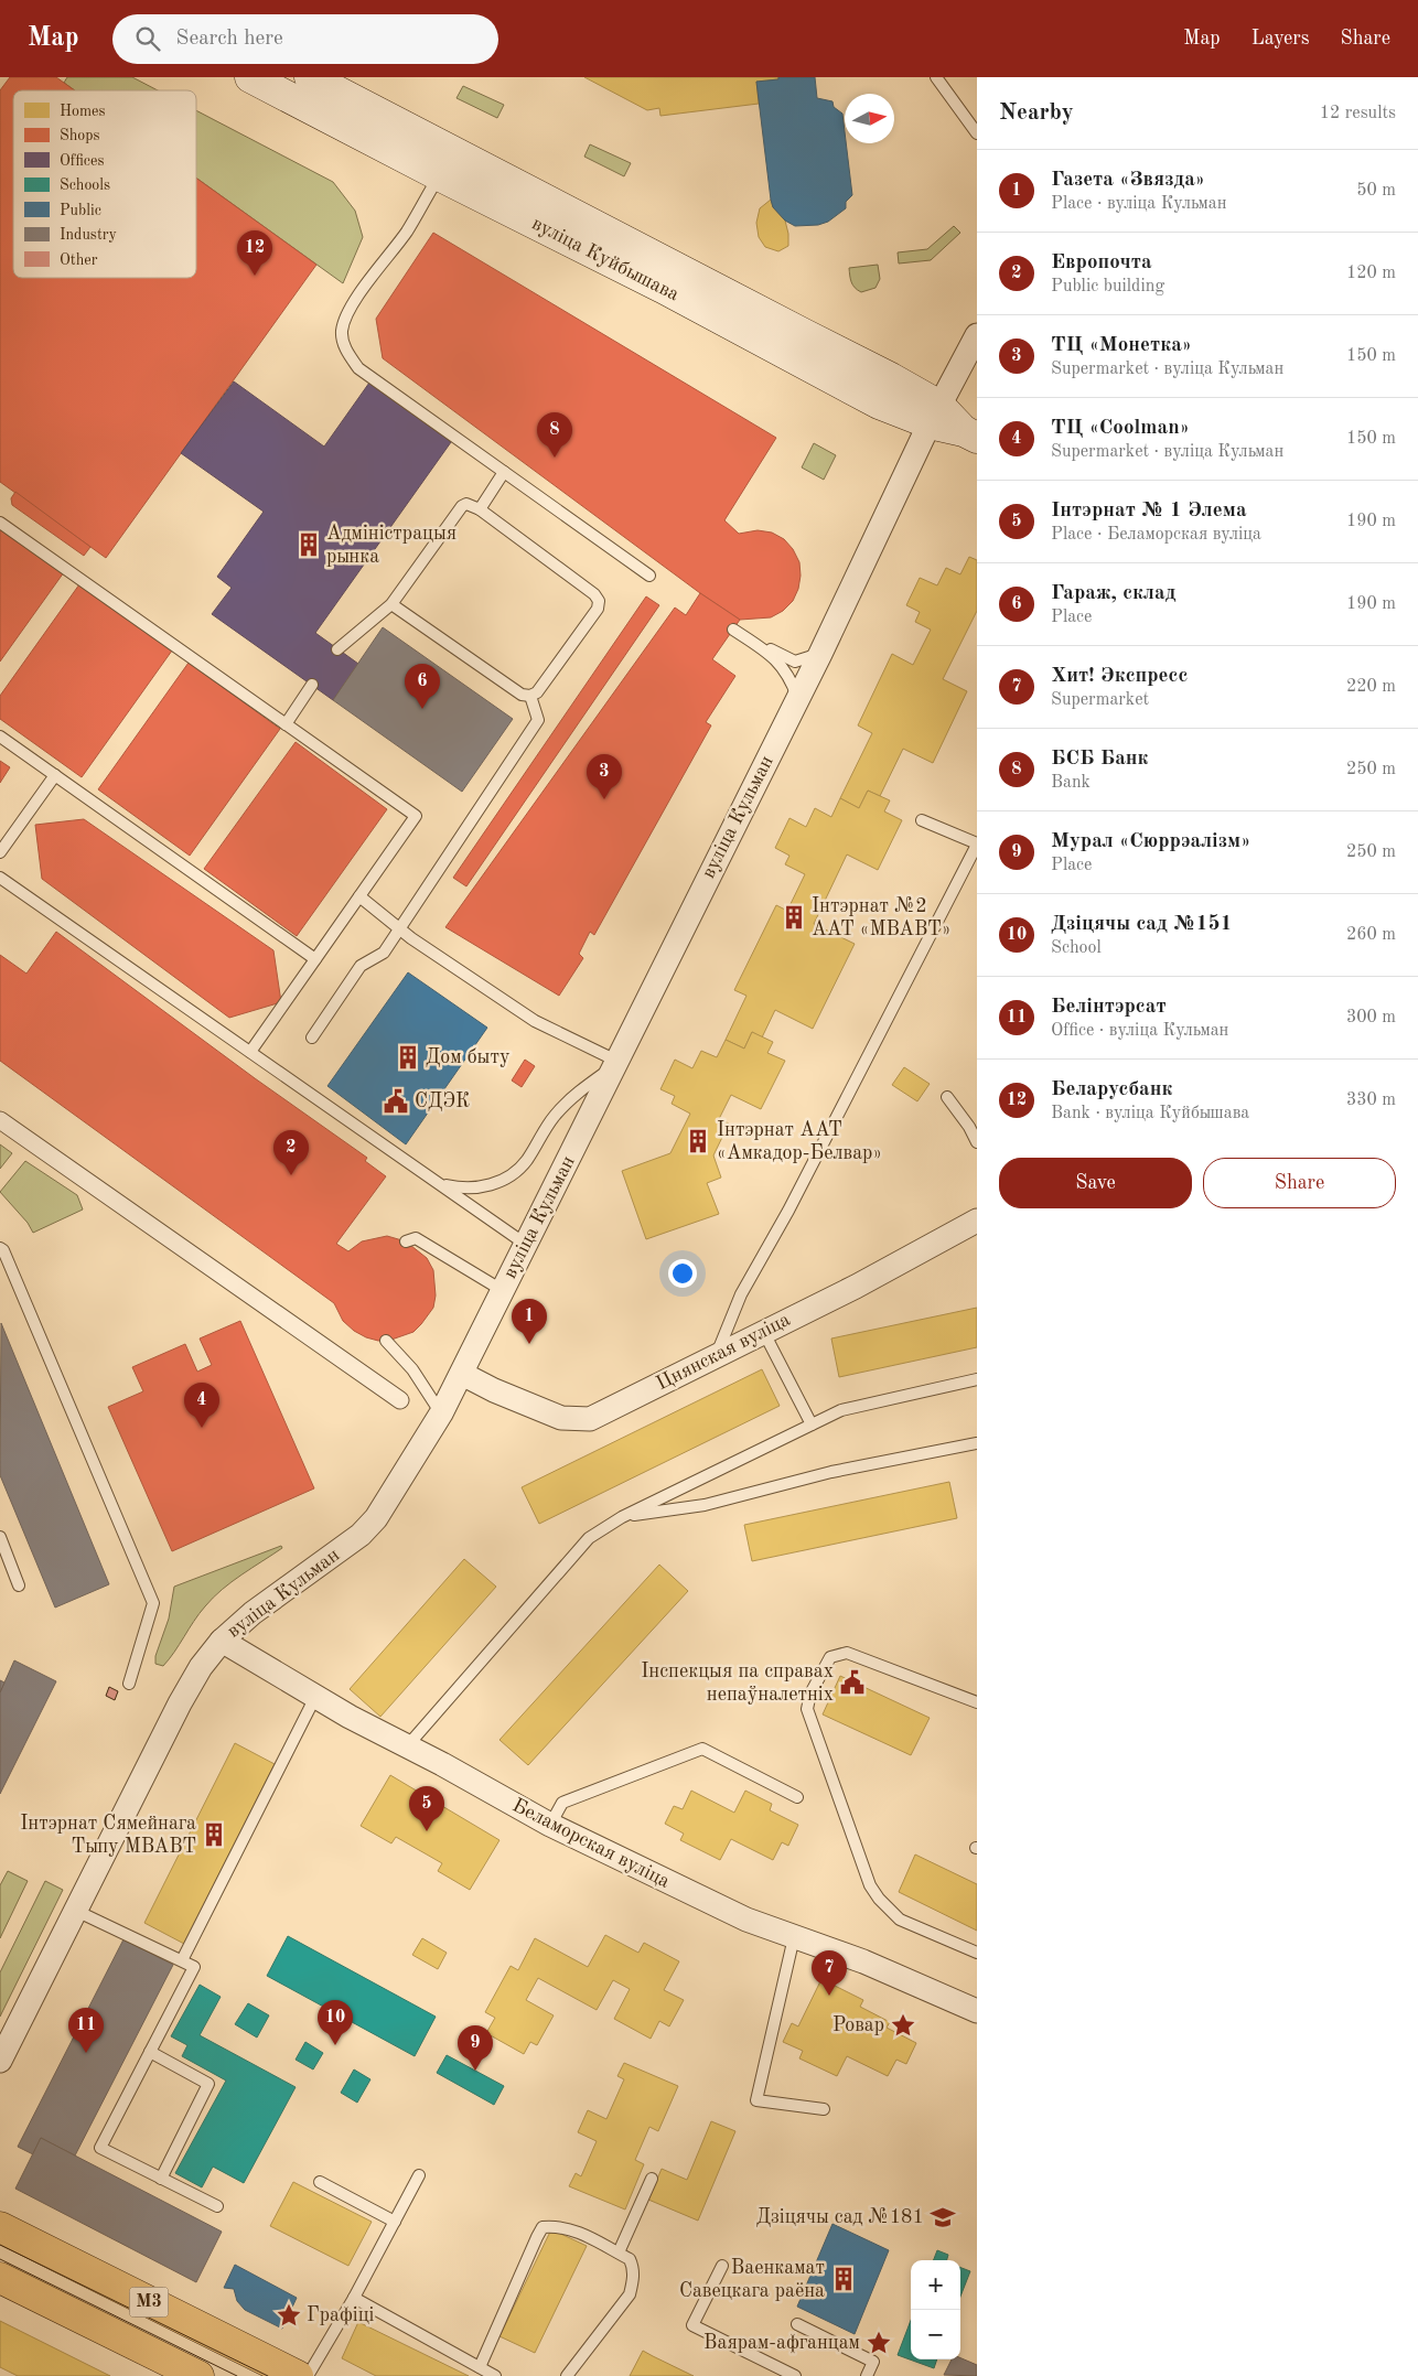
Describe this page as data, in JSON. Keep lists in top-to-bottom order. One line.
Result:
{"streets":{"main road":["вуліца Куйбышава","М3"],"street":["вуліца Кульман","Цнянская вуліца","Беламорская вуліца"]},"crossings":[["вуліца Куйбышава","вуліца Кульман"],["вуліца Кульман","Цнянская вуліца"],["вуліца Кульман","Беламорская вуліца"]],"places":{"building":["Адміністрацыя рынка","Інтэрнат №2 ААТ «МВАВТ»","Дом быту","Інтэрнат ААТ «Амкадор-Белвар»","Інтэрнат Сямейнага Тыпу МВАВТ","Ваенкамат Савецкага раёна"],"public building":["СДЭК","Інспекцыя па справах непаўналетніх"],"place":["Ровар","Графіці","Ваярам-афганцам"],"school or university":["Дзіцячы сад №181"]},"legend":["Homes","Shops","Offices","Schools","Public","Industry","Other"],"north":"right","page":{"header":"Map","search":"Search here","nav":["Map","Layers","Share"],"heading":["Nearby","12 results"],"list":[{"mark":"1","name":"Газета «Звязда»","note":"Place · вуліца Кульман","value":"50 m"},{"mark":"2","name":"Европочта","note":"Public building","value":"120 m"},{"mark":"3","name":"ТЦ «Монетка»","note":"Supermarket · вуліца Кульман","value":"150 m"},{"mark":"4","name":"ТЦ «Coolman»","note":"Supermarket · вуліца Кульман","value":"150 m"},{"mark":"5","name":"Інтэрнат № 1 Элема","note":"Place · Беламорская вуліца","value":"190 m"},{"mark":"6","name":"Гараж, склад","note":"Place","value":"190 m"},{"mark":"7","name":"Хит! Экспресс","note":"Supermarket","value":"220 m"},{"mark":"8","name":"БСБ Банк","note":"Bank","value":"250 m"},{"mark":"9","name":"Мурал «Сюррэалізм»","note":"Place","value":"250 m"},{"mark":"10","name":"Дзіцячы сад №151","note":"School","value":"260 m"},{"mark":"11","name":"Белінтэрсат","note":"Office · вуліца Кульман","value":"300 m"},{"mark":"12","name":"Беларусбанк","note":"Bank · вуліца Куйбышава","value":"330 m"}],"pins":["12","8","6","3","2","1","4","5","7","10","11","9"],"buttons":["Save","Share"],"map_buttons":["+","−"]}}
